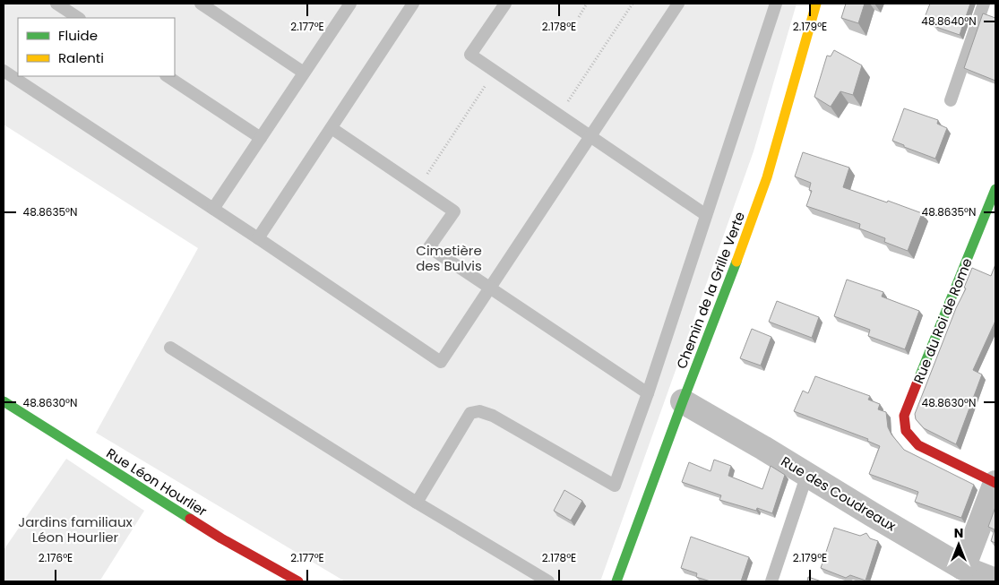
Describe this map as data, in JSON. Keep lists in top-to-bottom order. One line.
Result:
{"streets":{"street":["Chemin de la Grille Verte","Rue du Roi de Rome","Rue Léon Hourlier","Rue des Coudreaux"]},"crossings":[["Chemin de la Grille Verte","Rue des Coudreaux"],["Rue du Roi de Rome","Rue des Coudreaux"]],"parks":["Cimetière des Bulvis","Jardins familiaux Léon Hourlier"],"legend":["Fluide","Ralenti"],"north":"top","coordinates":["48.8640°N","2.177°E","2.178°E","2.179°E","48.8635°N","48.8630°N","2.176°E"]}
